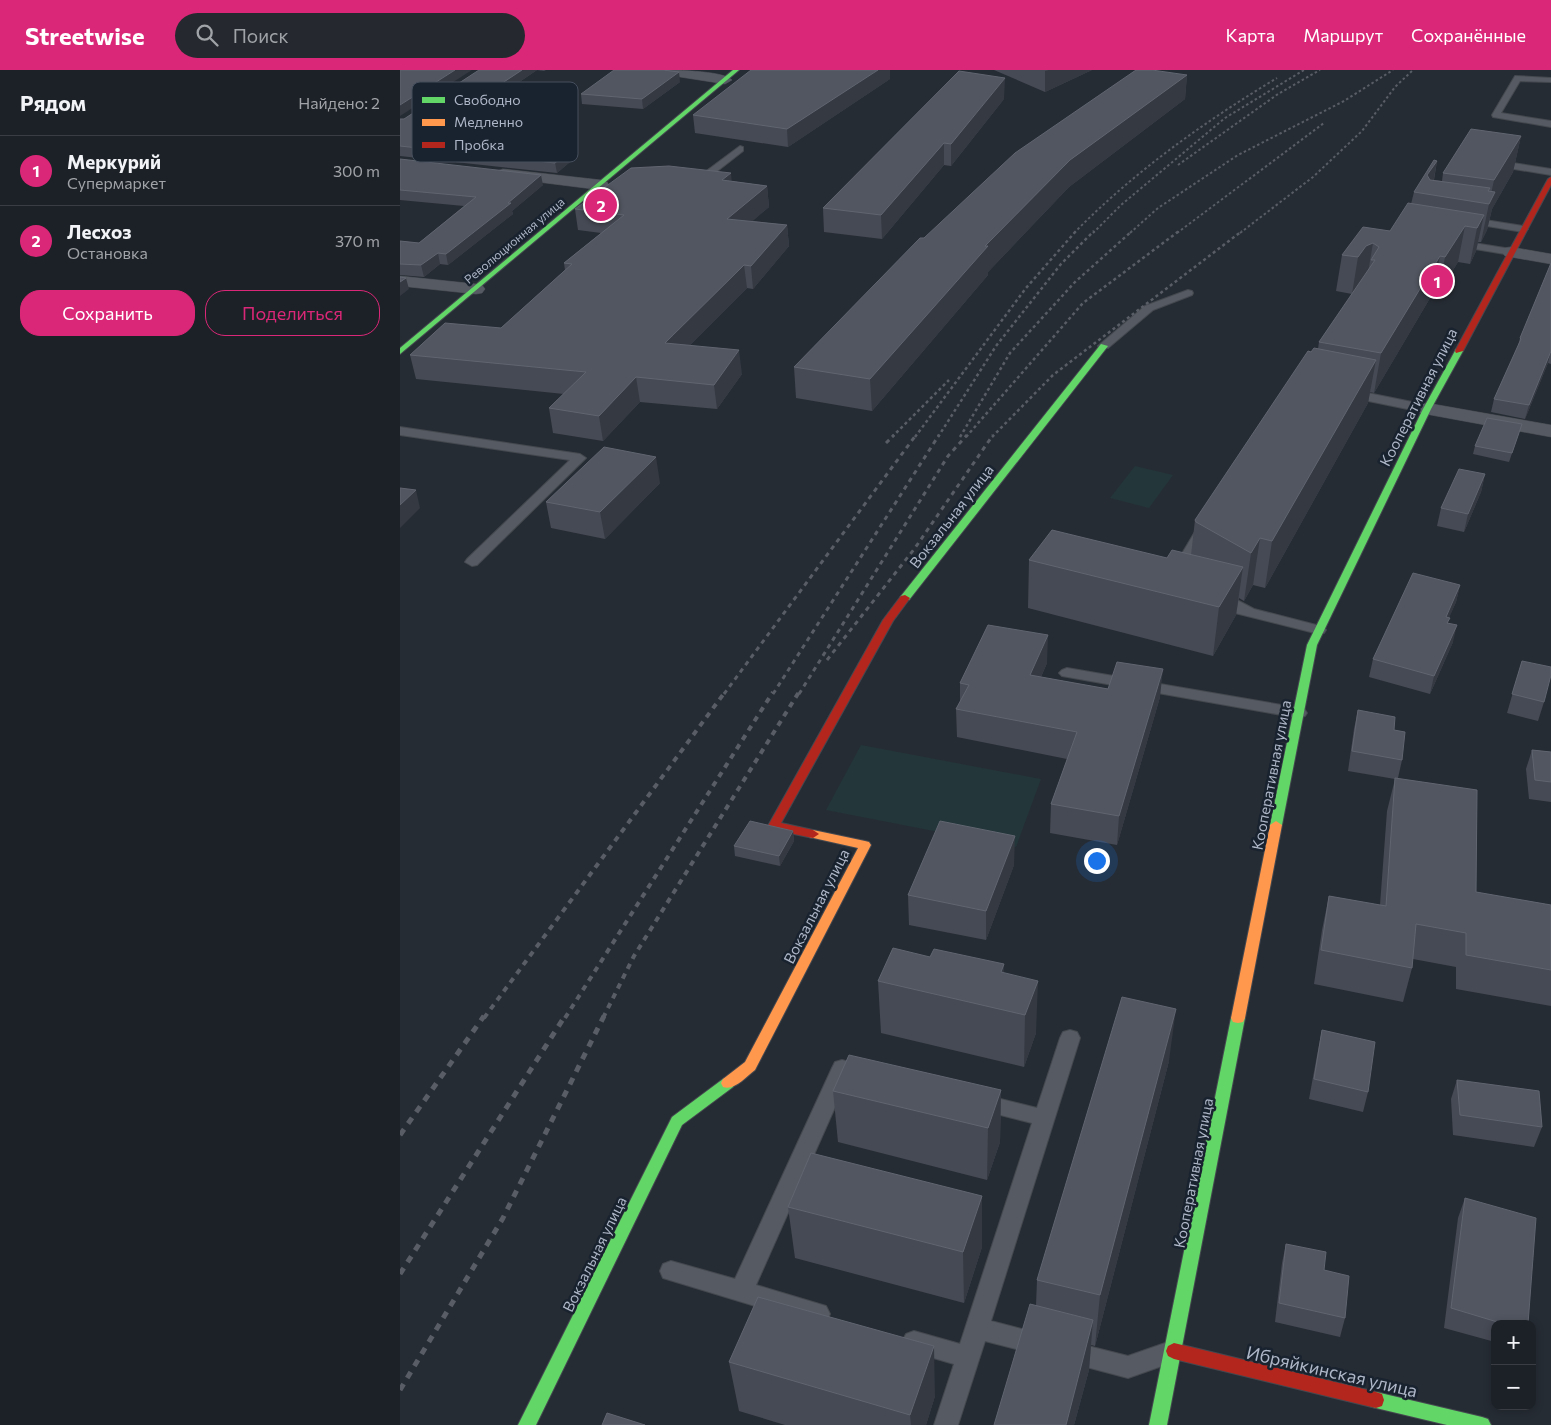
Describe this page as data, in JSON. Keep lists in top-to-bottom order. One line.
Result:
{"streets":{"street":["Революционная улица","Кооперативная улица","Вокзальная улица","Ибряйкинская улица"]},"crossings":[["Кооперативная улица","Ибряйкинская улица"]],"legend":["Свободно","Медленно","Пробка"],"page":{"header":"Streetwise","search":"Поиск","nav":["Карта","Маршрут","Сохранённые"],"heading":["Рядом","Найдено: 2"],"list":[{"mark":"1","name":"Меркурий","note":"Супермаркет","value":"300 m"},{"mark":"2","name":"Лесхоз","note":"Остановка","value":"370 m"}],"pins":["2","1"],"buttons":["Сохранить","Поделиться"],"map_buttons":["+","−"]}}
